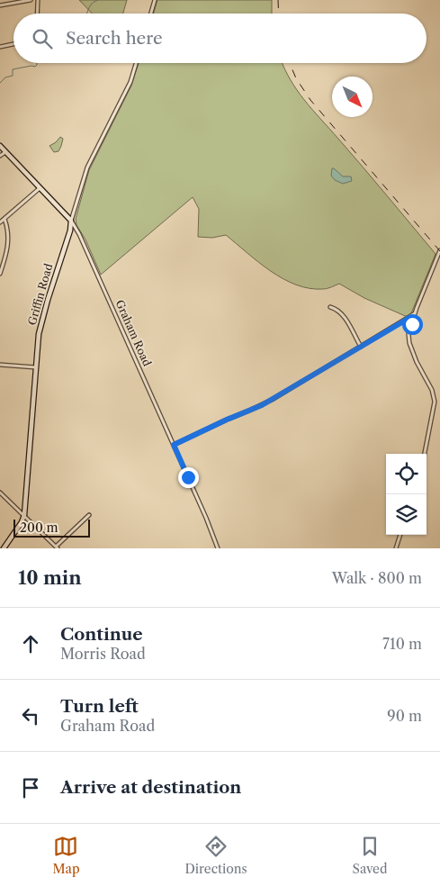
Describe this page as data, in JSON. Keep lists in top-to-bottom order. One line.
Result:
{"streets":{"street":["Griffin Road","Graham Road"]},"crossings":[["Griffin Road","Graham Road"]],"scale_bar":"200 m","north":"bottom right","page":{"search":"Search here","scale":"200 m","heading":["10 min","Walk · 800 m"],"list":[["Continue","Morris Road","710 m"],["Turn left","Graham Road","90 m"],"Arrive at destination"],"nav":["Map","Directions","Saved"]}}
